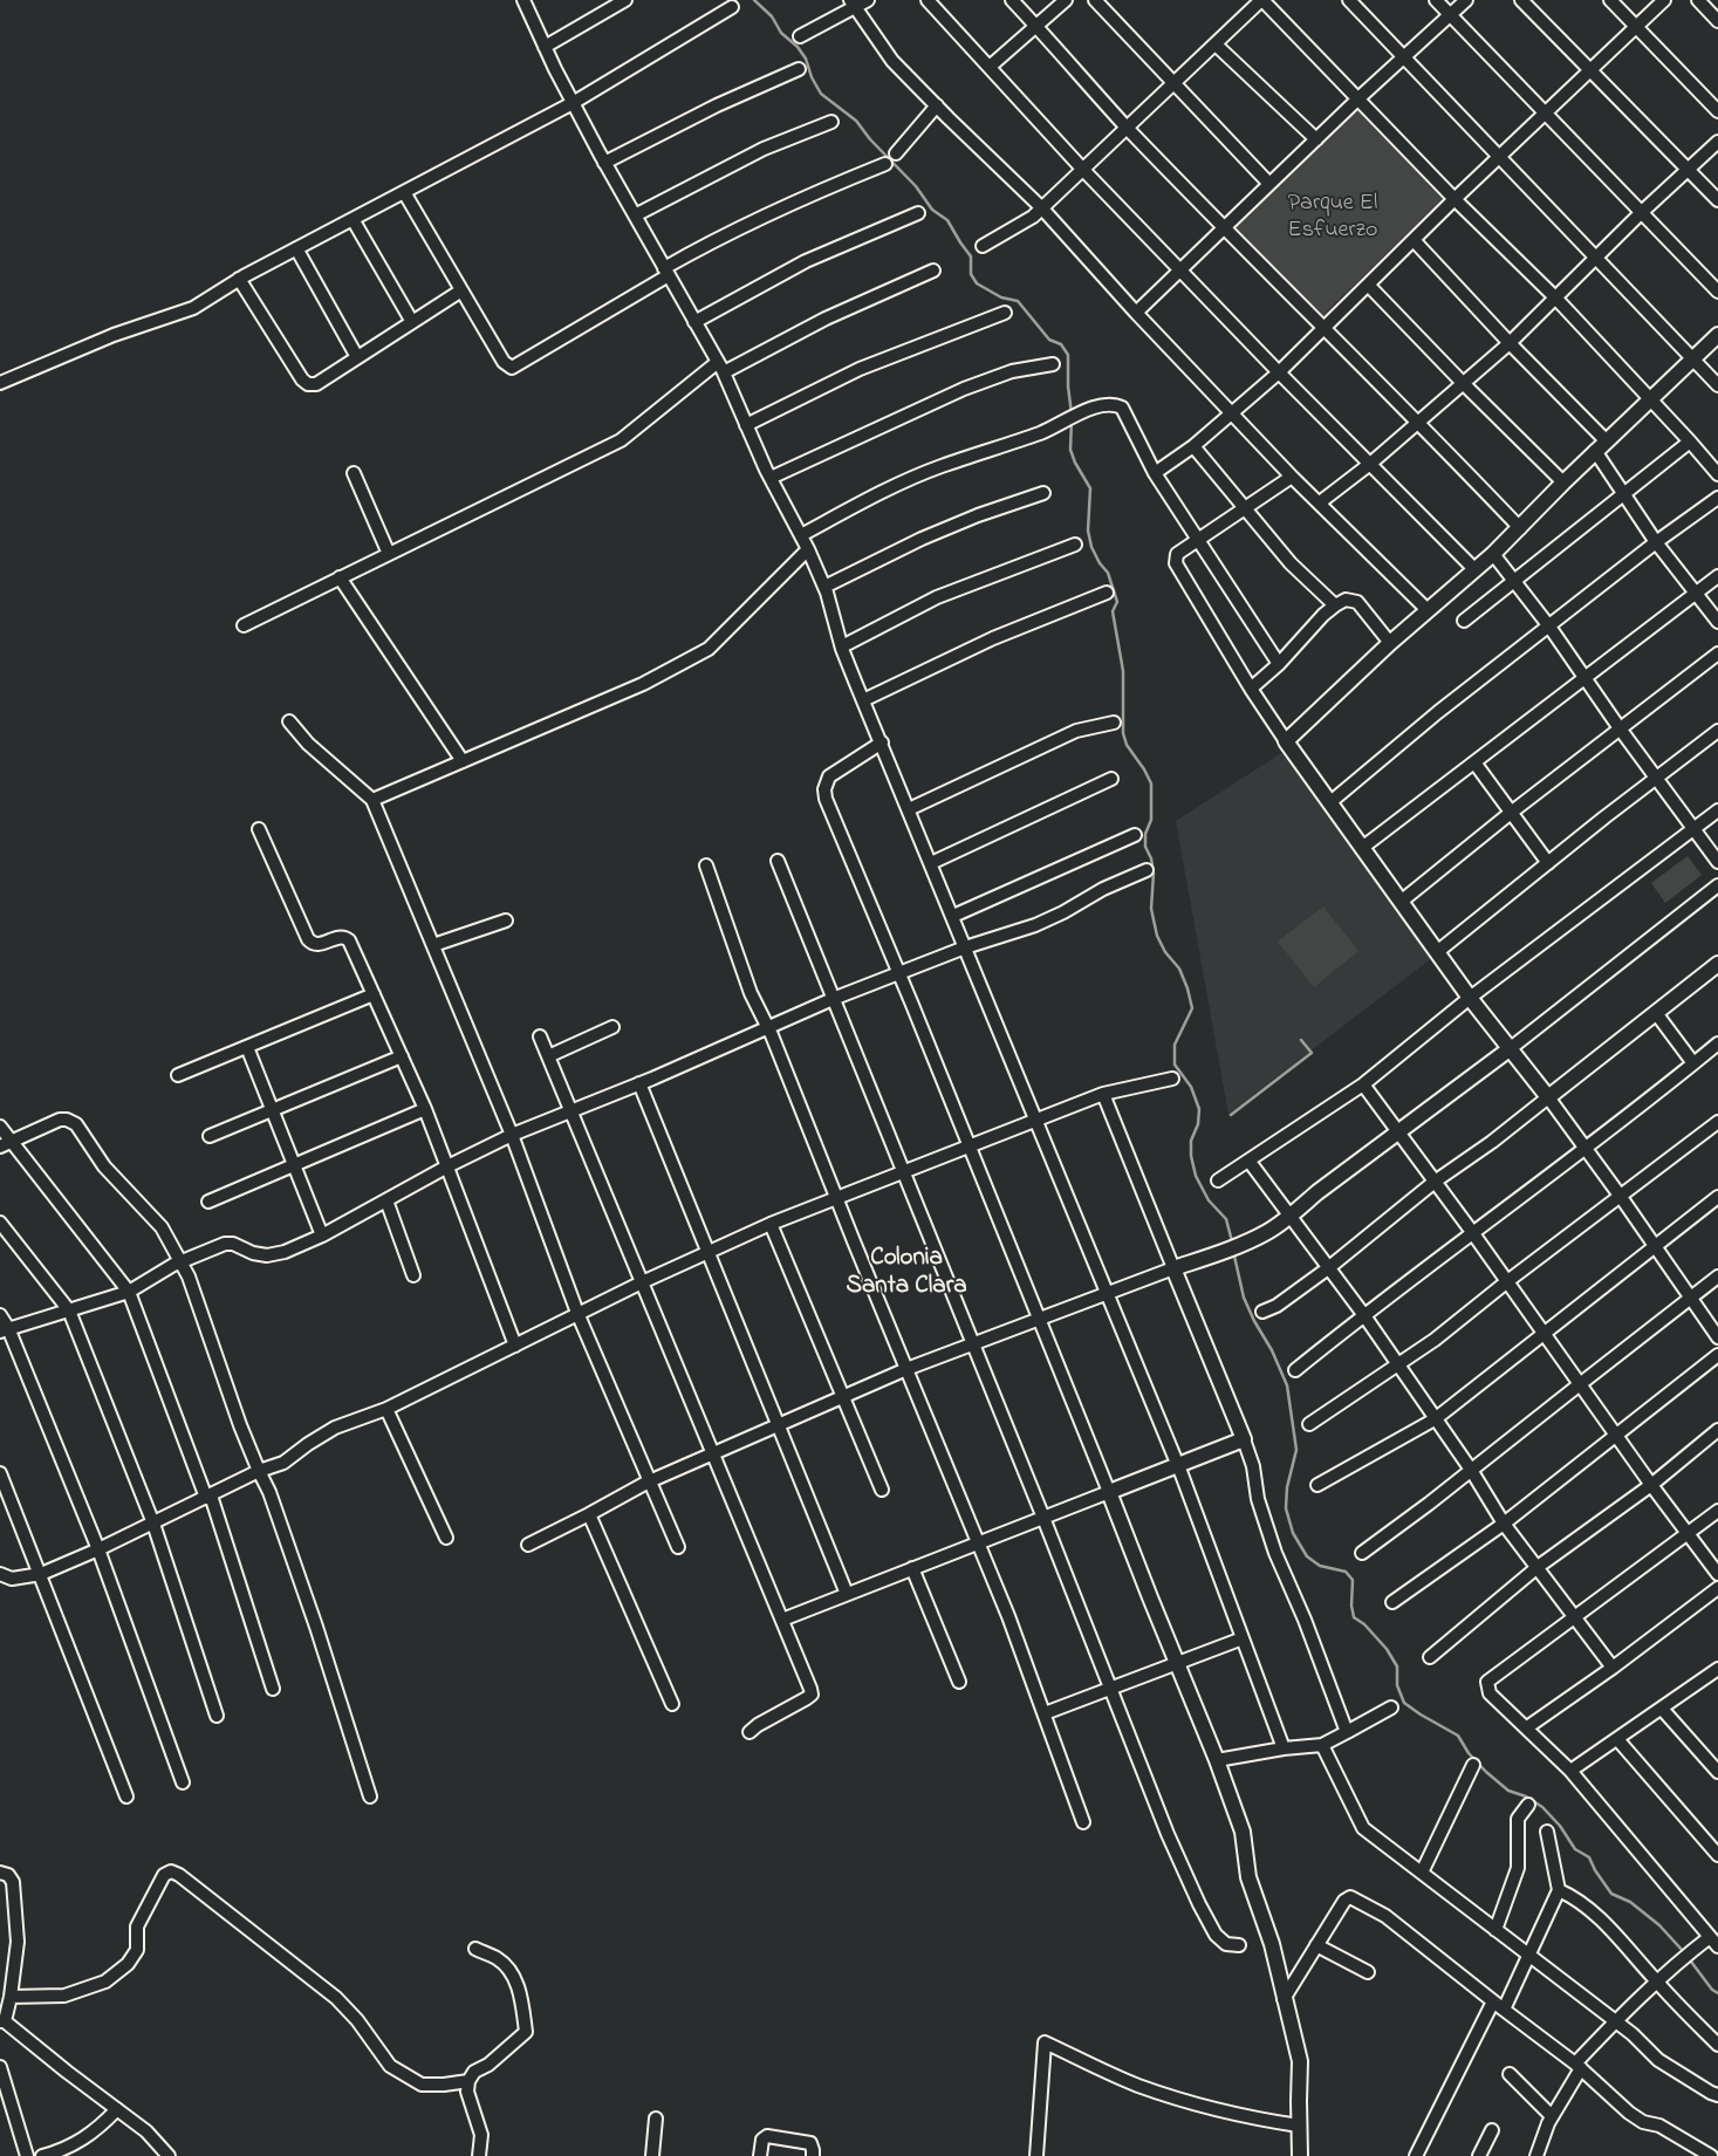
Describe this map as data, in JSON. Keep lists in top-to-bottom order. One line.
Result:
{"districts":["Colonia Santa Clara"],"parks":["Parque El Esfuerzo"]}
